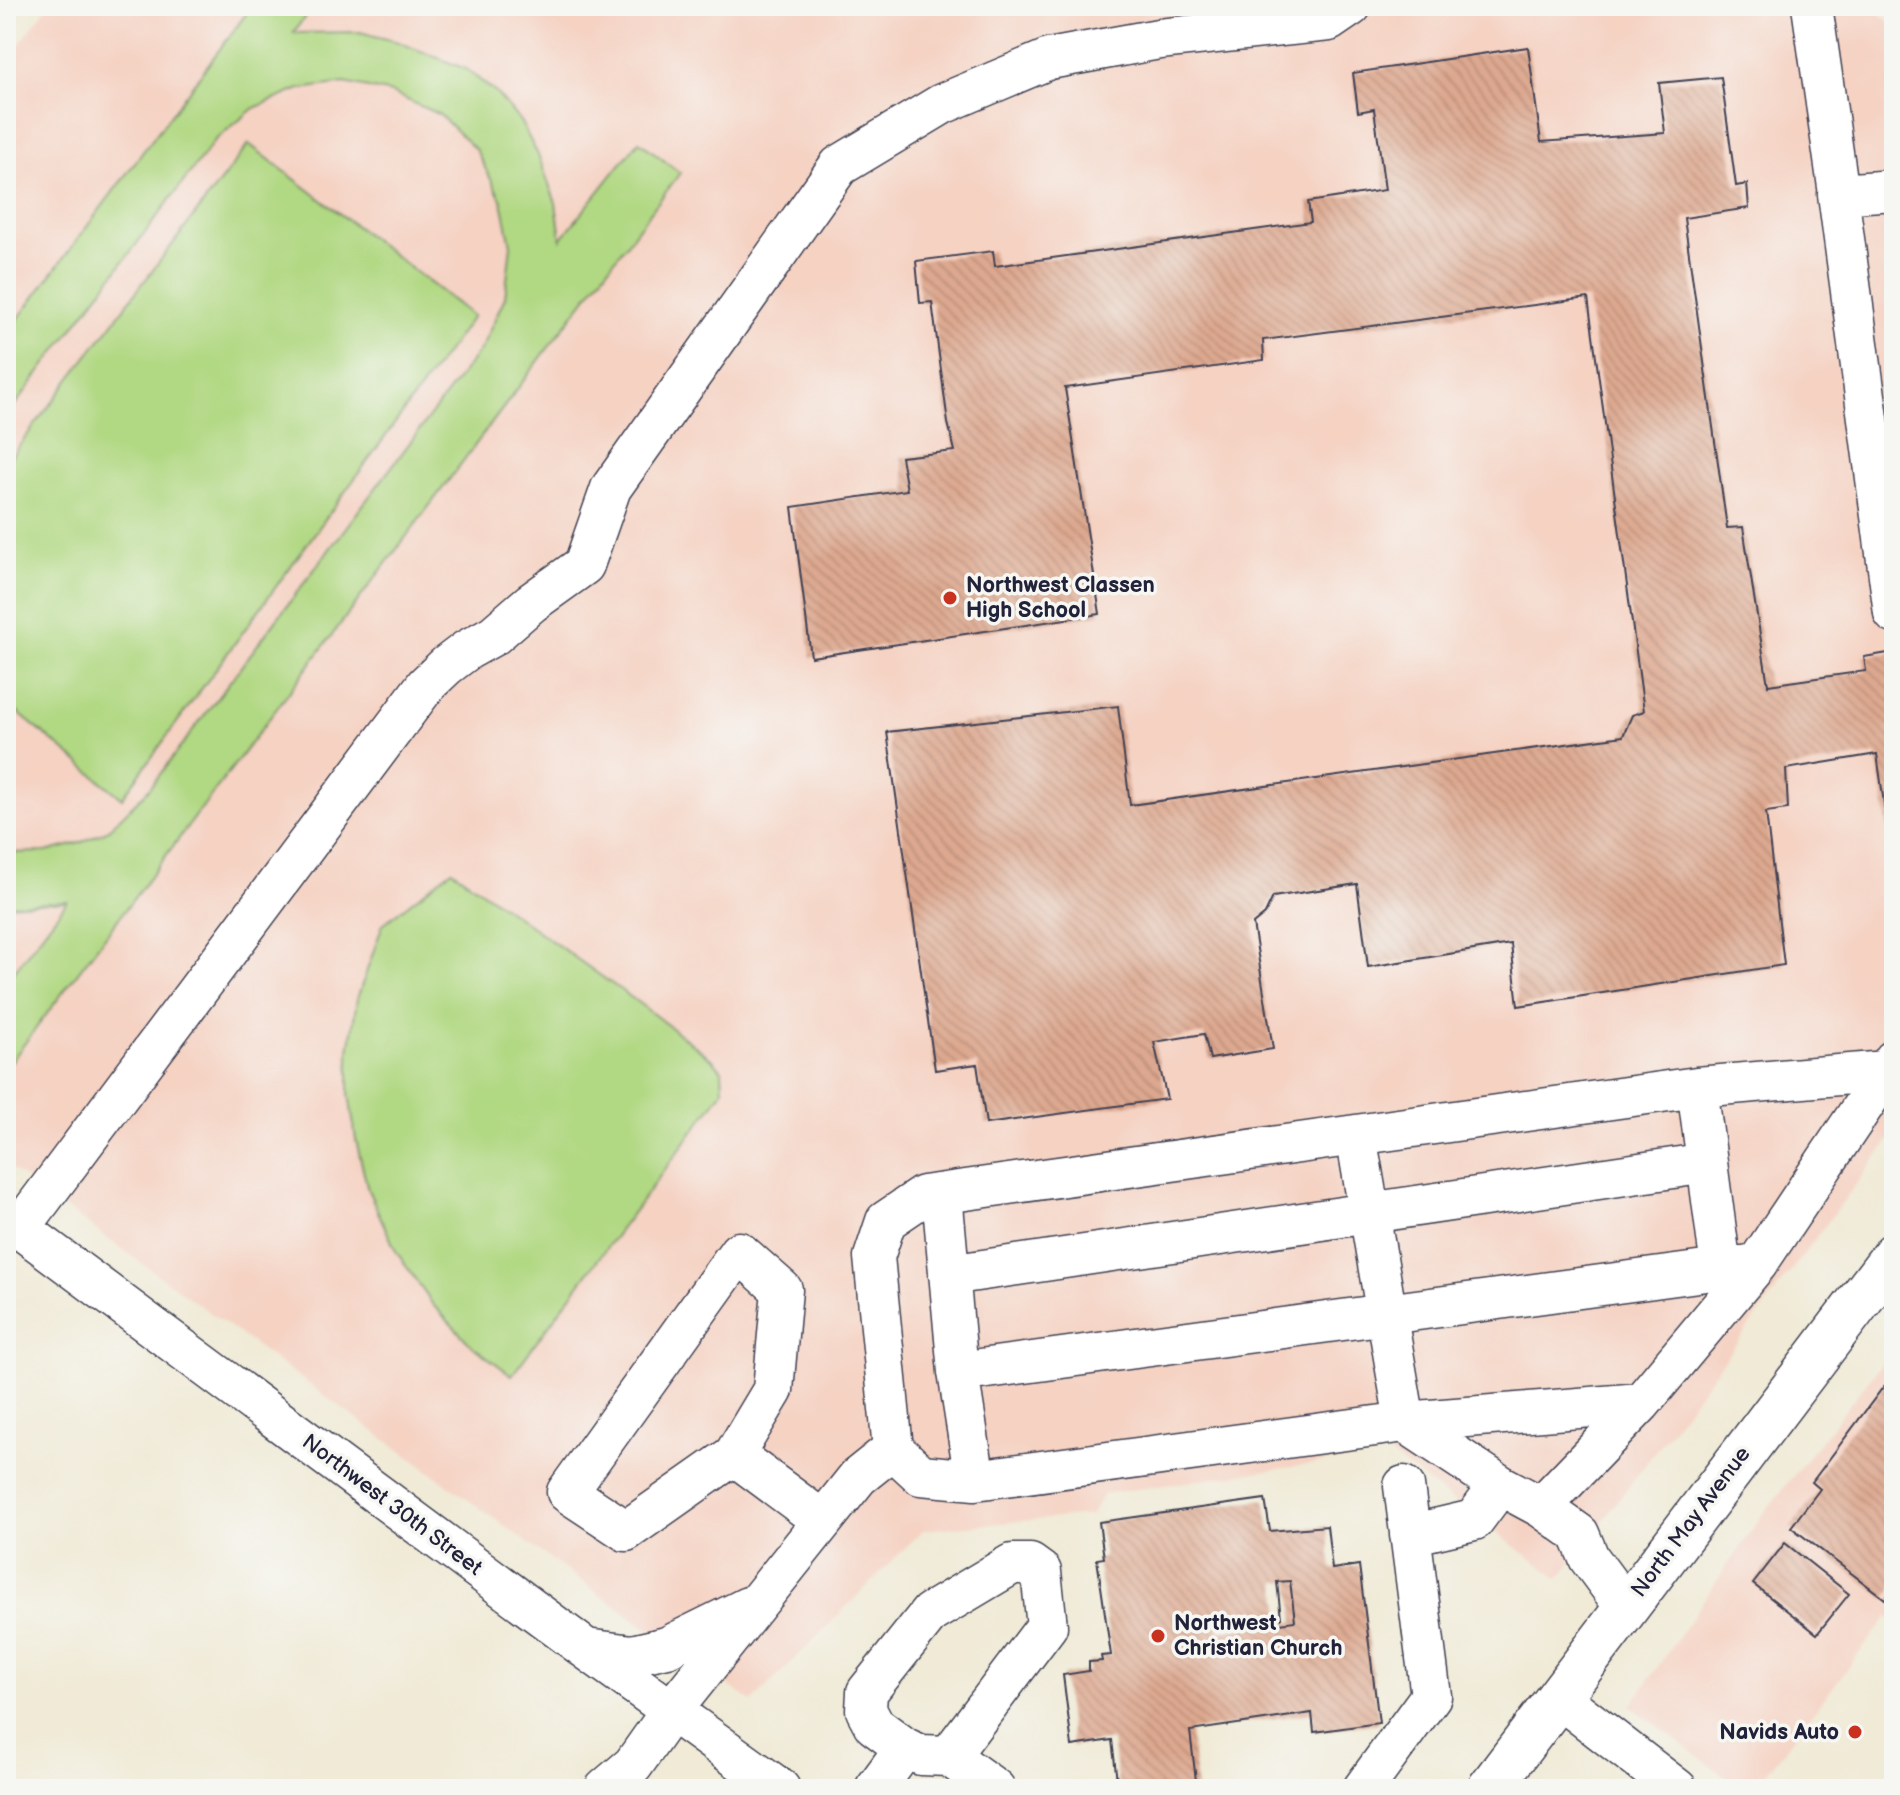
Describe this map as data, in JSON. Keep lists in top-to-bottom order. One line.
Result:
{"streets":{"main road":["North May Avenue"],"street":["Northwest 30th Street"]},"places":["Northwest Classen High School","Northwest Christian Church","Navids Auto"]}
